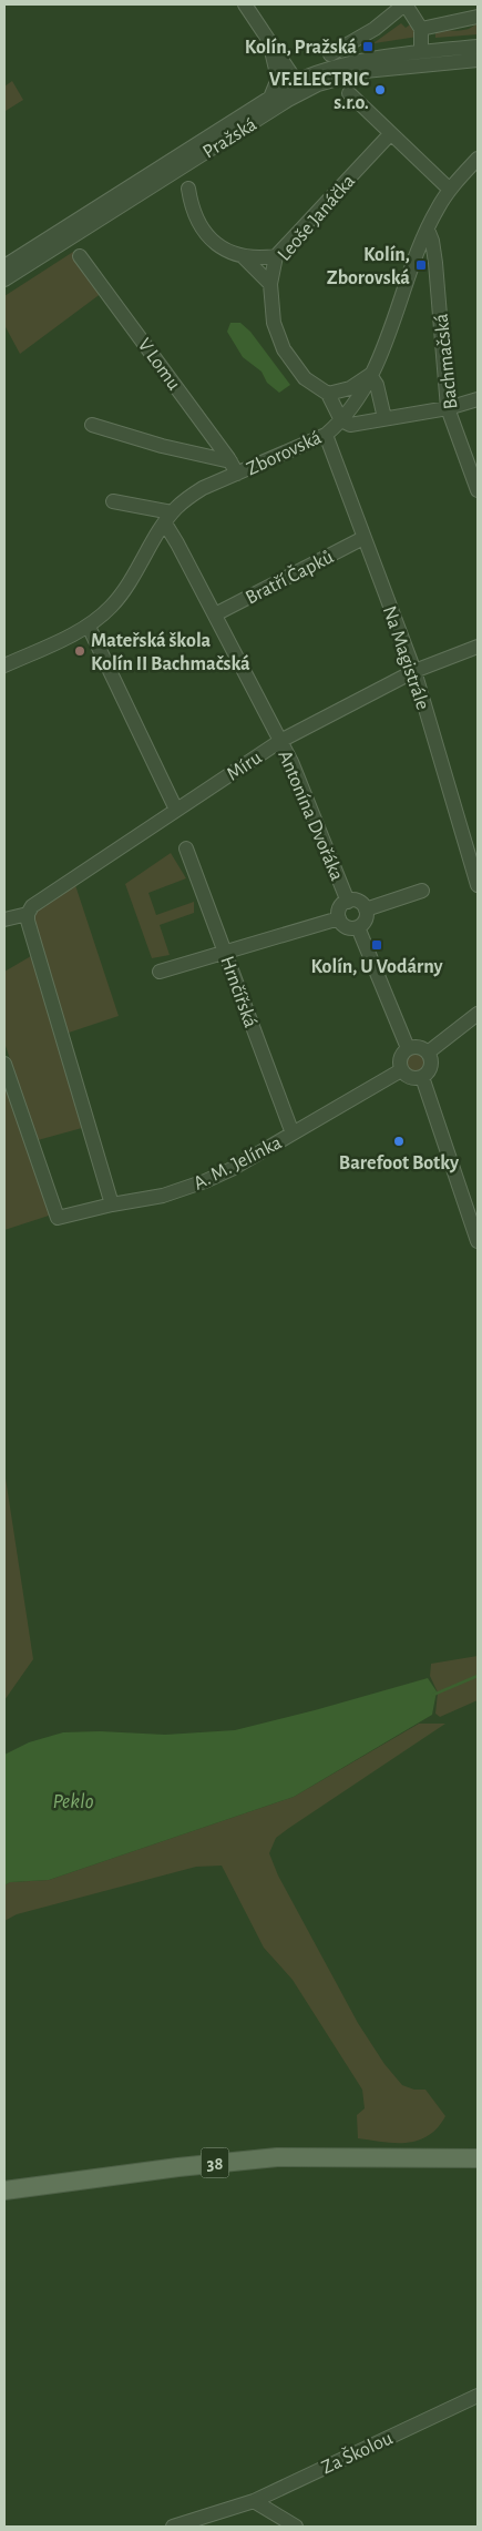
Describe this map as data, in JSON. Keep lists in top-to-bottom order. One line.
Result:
{"streets":{"main road":["38"],"street":["Pražská","Leoše Janáčka","Bachmačská","V Lomu","Zborovská","Bratří Čapků","Na Magistrále","Míru","Antonína Dvořáka","Hrnčířská","A. M. Jelínka","Za Školou"]},"crossings":[["Leoše Janáčka","Zborovská"],["Bachmačská","Zborovská"],["V Lomu","Zborovská"],["Zborovská","Na Magistrále"],["Zborovská","Antonína Dvořáka"],["Bratří Čapků","Na Magistrále"],["Bratří Čapků","Antonína Dvořáka"],["Na Magistrále","Míru"],["Míru","Antonína Dvořáka"],["Hrnčířská","A. M. Jelínka"]],"water":["Peklo"],"places":{"transit":["Kolín, Pražská","Kolín, Zborovská","Kolín, U Vodárny"],"other":["VF.ELECTRIC s.r.o.","Mateřská škola Kolín II Bachmačská","Barefoot Botky"]}}
